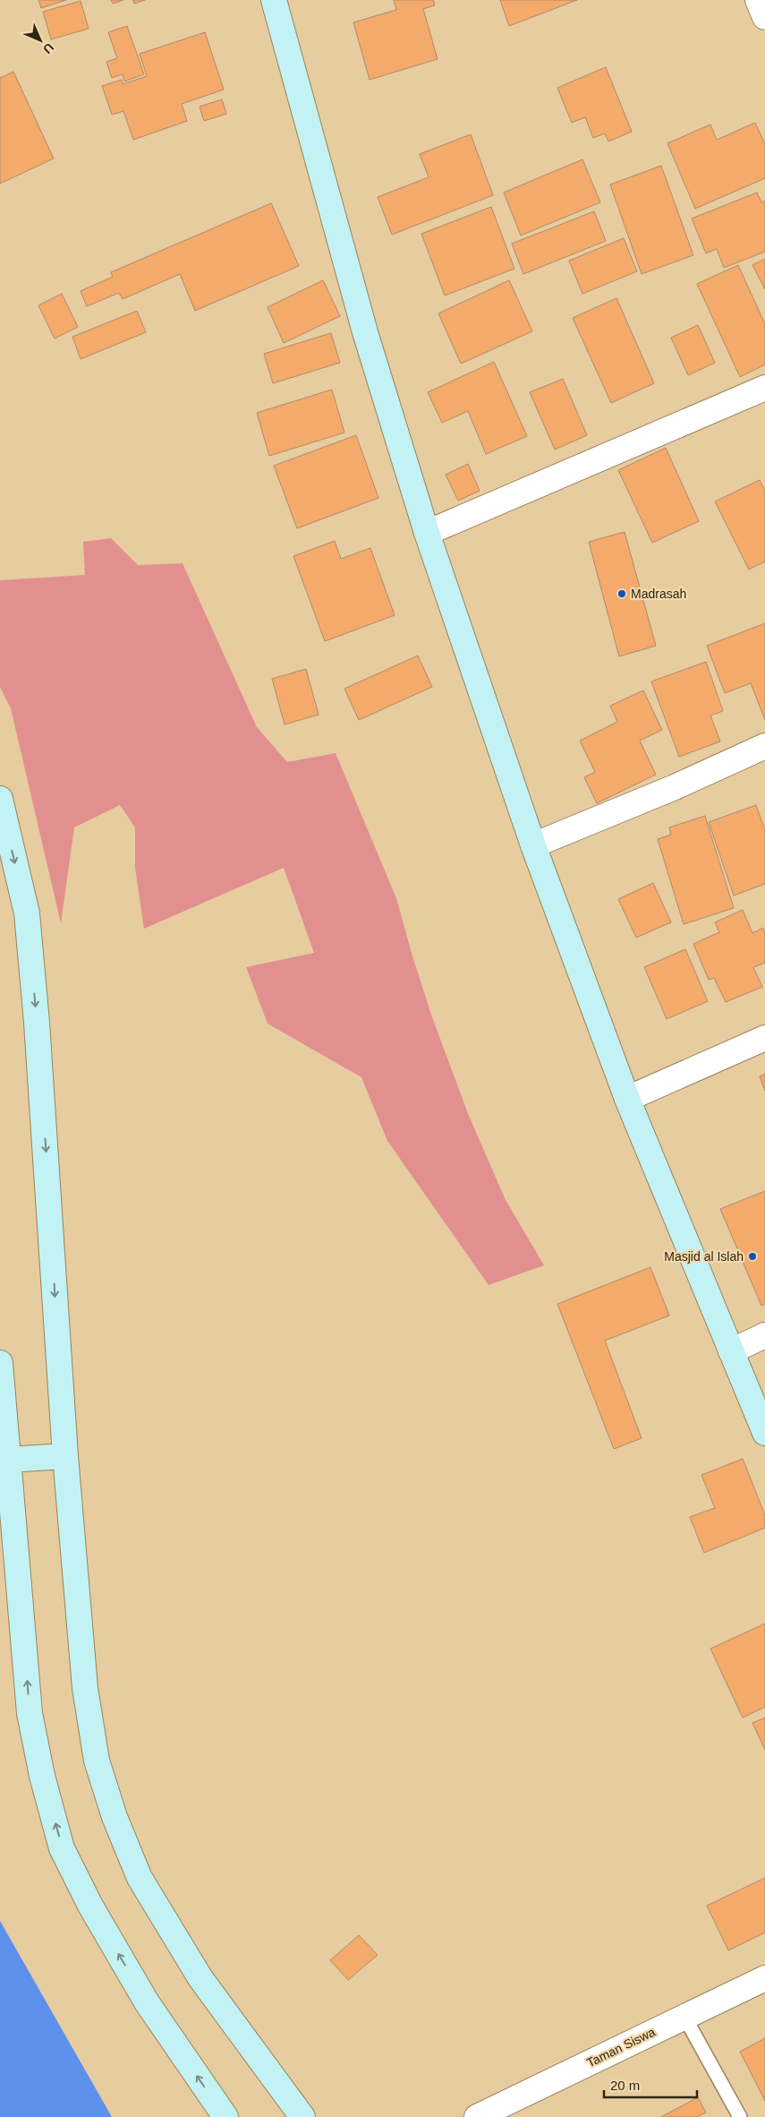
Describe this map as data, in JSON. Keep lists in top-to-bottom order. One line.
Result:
{"streets":{"street":["Taman Siswa"]},"places":["Madrasah","Masjid al Islah"],"scale_bar":"20 m","north":"bottom right"}
